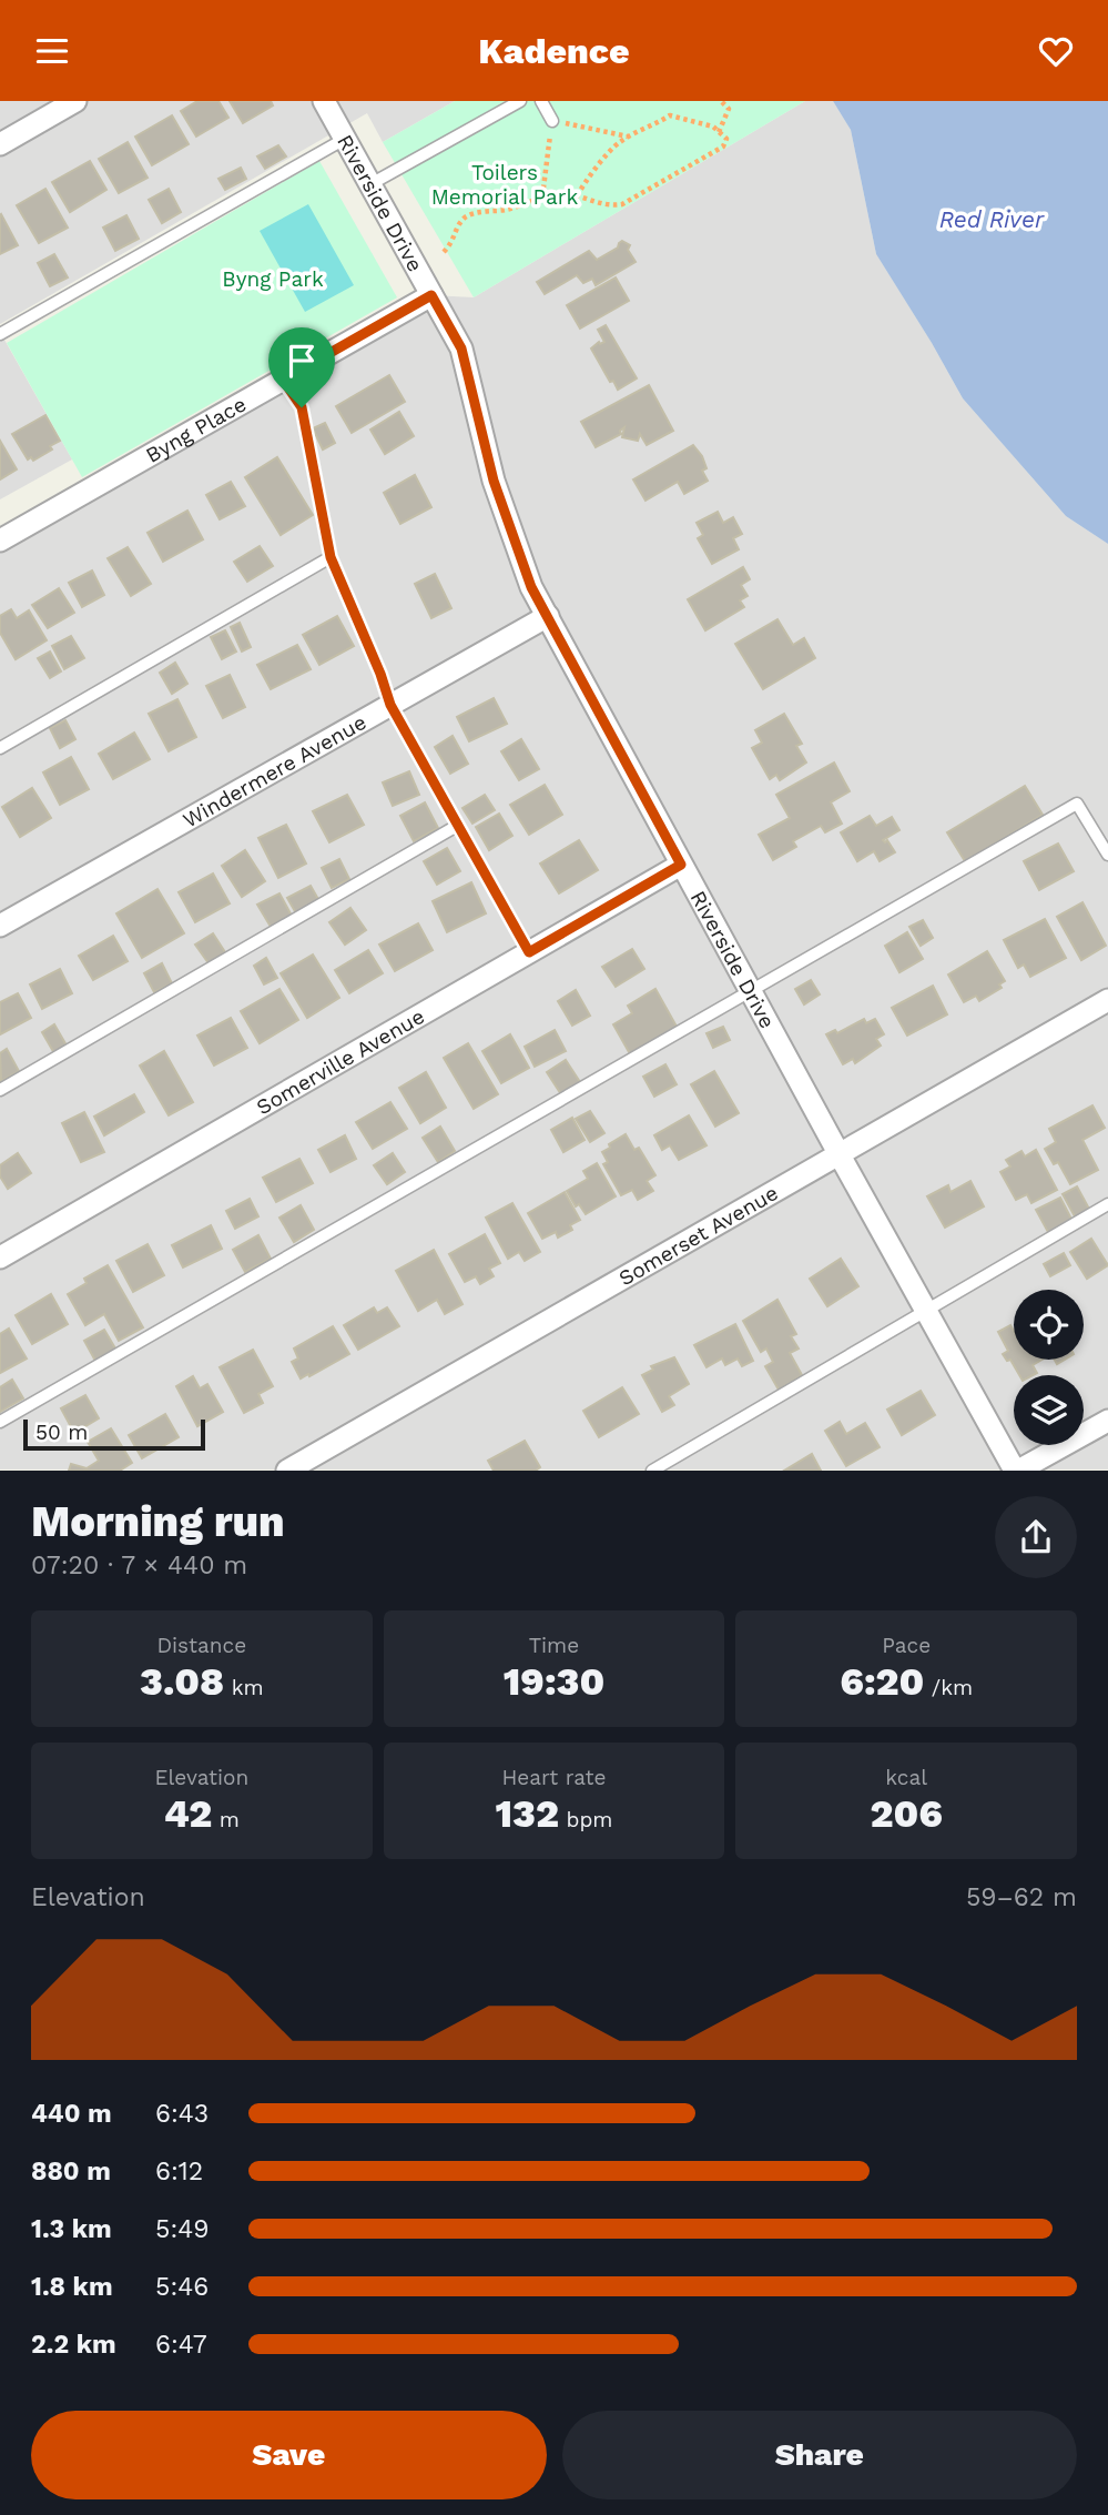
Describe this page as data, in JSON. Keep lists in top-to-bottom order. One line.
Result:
{"streets":{"street":["Riverside Drive","Byng Place","Windermere Avenue","Somerville Avenue","Somerset Avenue"]},"crossings":[["Riverside Drive","Byng Place"],["Riverside Drive","Windermere Avenue"],["Riverside Drive","Somerville Avenue"],["Riverside Drive","Somerset Avenue"]],"water":["Red River"],"parks":["Toilers Memorial Park","Byng Park"],"scale_bar":"50 m","page":{"header":"Kadence","scale":"50 m","heading":["Morning run","07:20 · 7 × 440 m"],"stats":[["Distance","3.08 km"],["Time","19:30"],["Pace","6:20 /km"],["Elevation","42 m"],["Heart rate","132 bpm"],["kcal","206"]],"chart":["Elevation","59–62 m"],"list":[{"name":"440 m","note":"6:43"},{"name":"880 m","note":"6:12"},{"name":"1.3 km","note":"5:49"},{"name":"1.8 km","note":"5:46"},{"name":"2.2 km","note":"6:47"}],"buttons":["Save","Share"]}}
